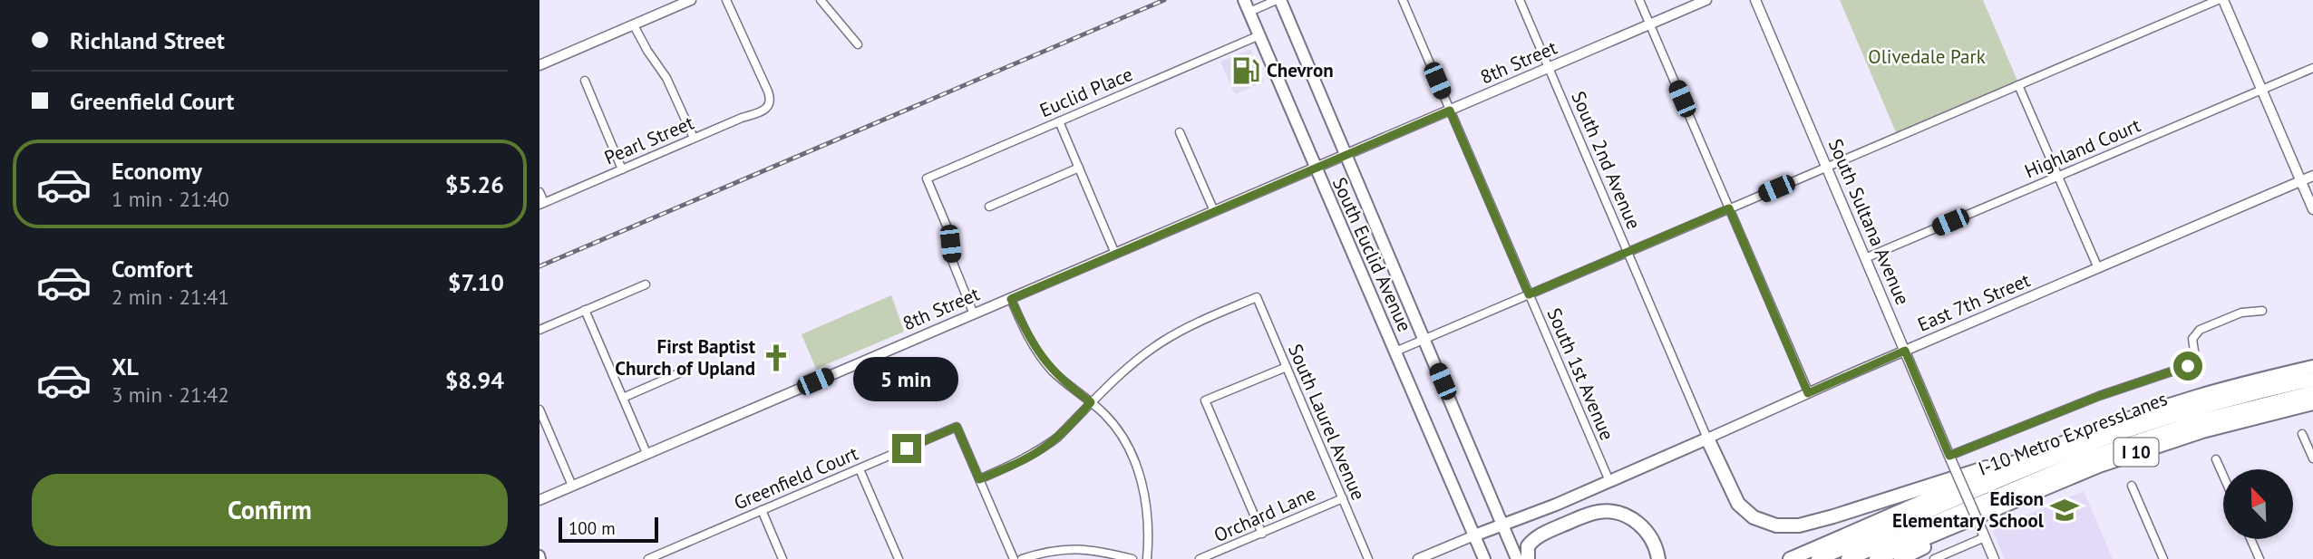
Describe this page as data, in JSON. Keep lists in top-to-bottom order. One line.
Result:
{"streets":{"highway":["I-10 Metro ExpressLanes","I 10"],"main road":["South Euclid Avenue","East 7th Street"],"street":["8th Street","Euclid Place","Pearl Street","Highland Court","South 2nd Avenue","South Sultana Avenue","South 1st Avenue","South Laurel Avenue","Greenfield Court","Orchard Lane"]},"crossings":[["8th Street","Euclid Place"],["8th Street","South 2nd Avenue"],["8th Street","South Euclid Avenue"],["8th Street","South 1st Avenue"],["Euclid Place","South Euclid Avenue"],["Highland Court","South Sultana Avenue"],["South 2nd Avenue","East 7th Street"],["South Sultana Avenue","East 7th Street"],["South Euclid Avenue","East 7th Street"],["East 7th Street","South 1st Avenue"],["South Laurel Avenue","Orchard Lane"]],"parks":["Olivedale Park"],"places":{"fuel station":["Chevron"],"church":["First Baptist Church of Upland"],"school or university":["Edison Elementary School"]},"scale_bar":"100 m","north":"top left","page":{"banner":["Richland Street","Greenfield Court"],"list":[{"name":"Economy","note":"1 min · 21:40","value":"$5.26"},{"name":"Comfort","note":"2 min · 21:41","value":"$7.10"},{"name":"XL","note":"3 min · 21:42","value":"$8.94"}],"bubble":"5 min","buttons":"Confirm","scale":"100 m"}}
